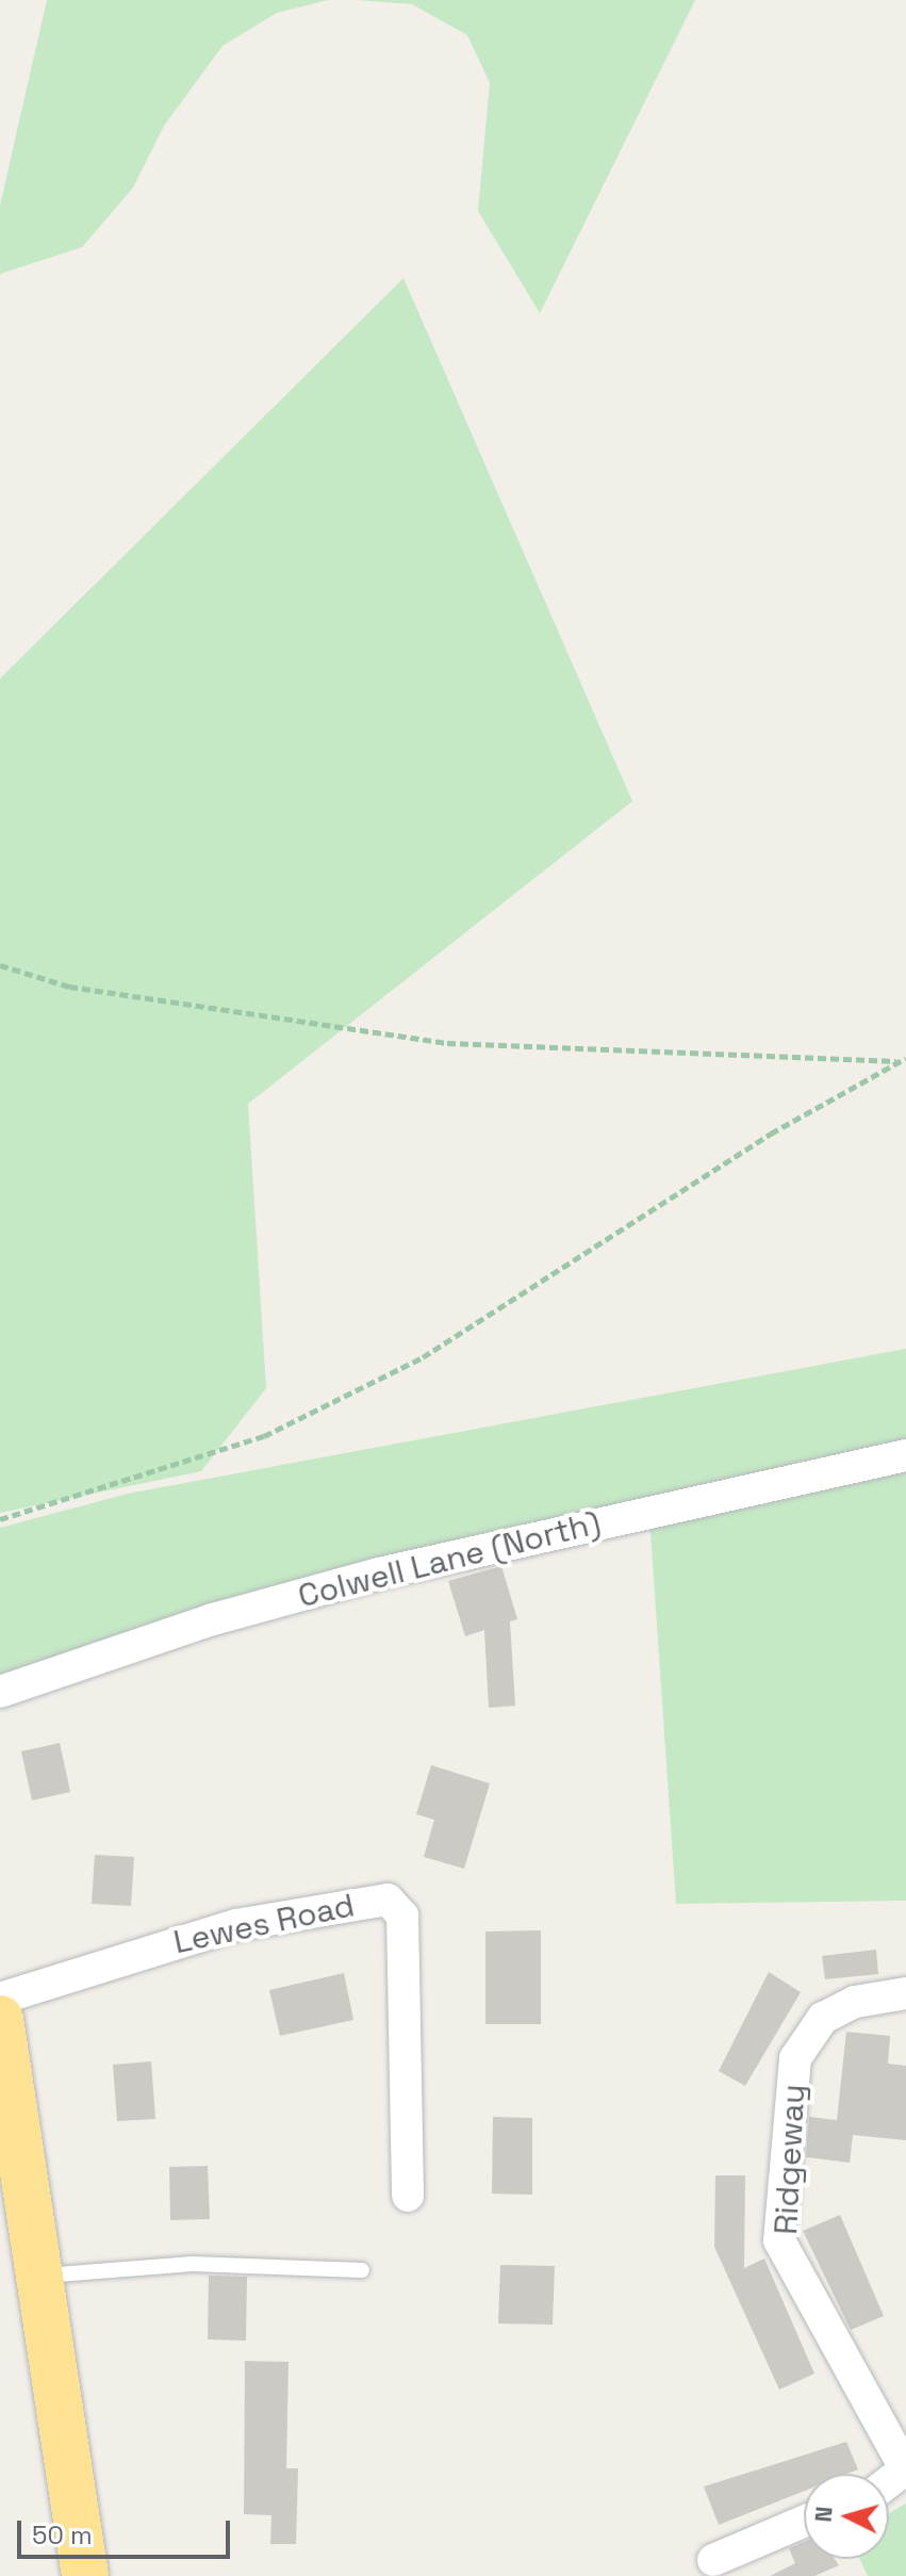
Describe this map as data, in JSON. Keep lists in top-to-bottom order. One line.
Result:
{"streets":{"street":["Colwell Lane (North)","Lewes Road","Ridgeway"]},"scale_bar":"50 m","north":"left"}
